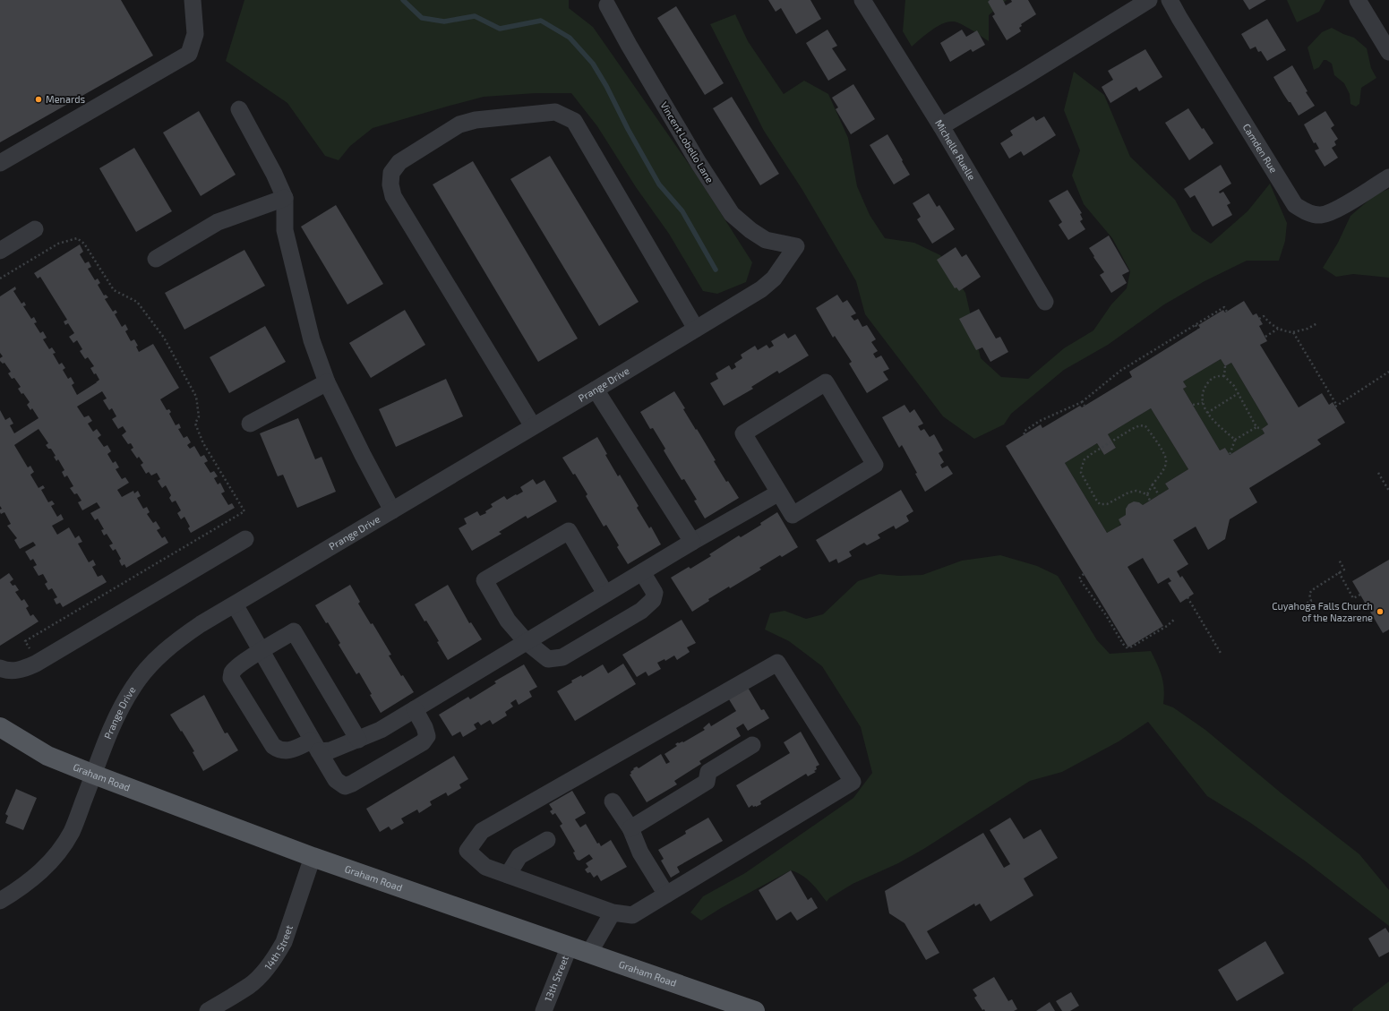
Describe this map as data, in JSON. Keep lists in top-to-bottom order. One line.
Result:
{"streets":{"main road":["Graham Road"],"street":["Vincent Lobello Lane","Camden Rue","Michelle Ruelle","Prange Drive","14th Street","13th Street"]},"crossings":[["Vincent Lobello Lane","Prange Drive"],["Prange Drive","Graham Road"],["Graham Road","14th Street"],["Graham Road","13th Street"]],"places":["Menards","Cuyahoga Falls Church of the Nazarene"]}
